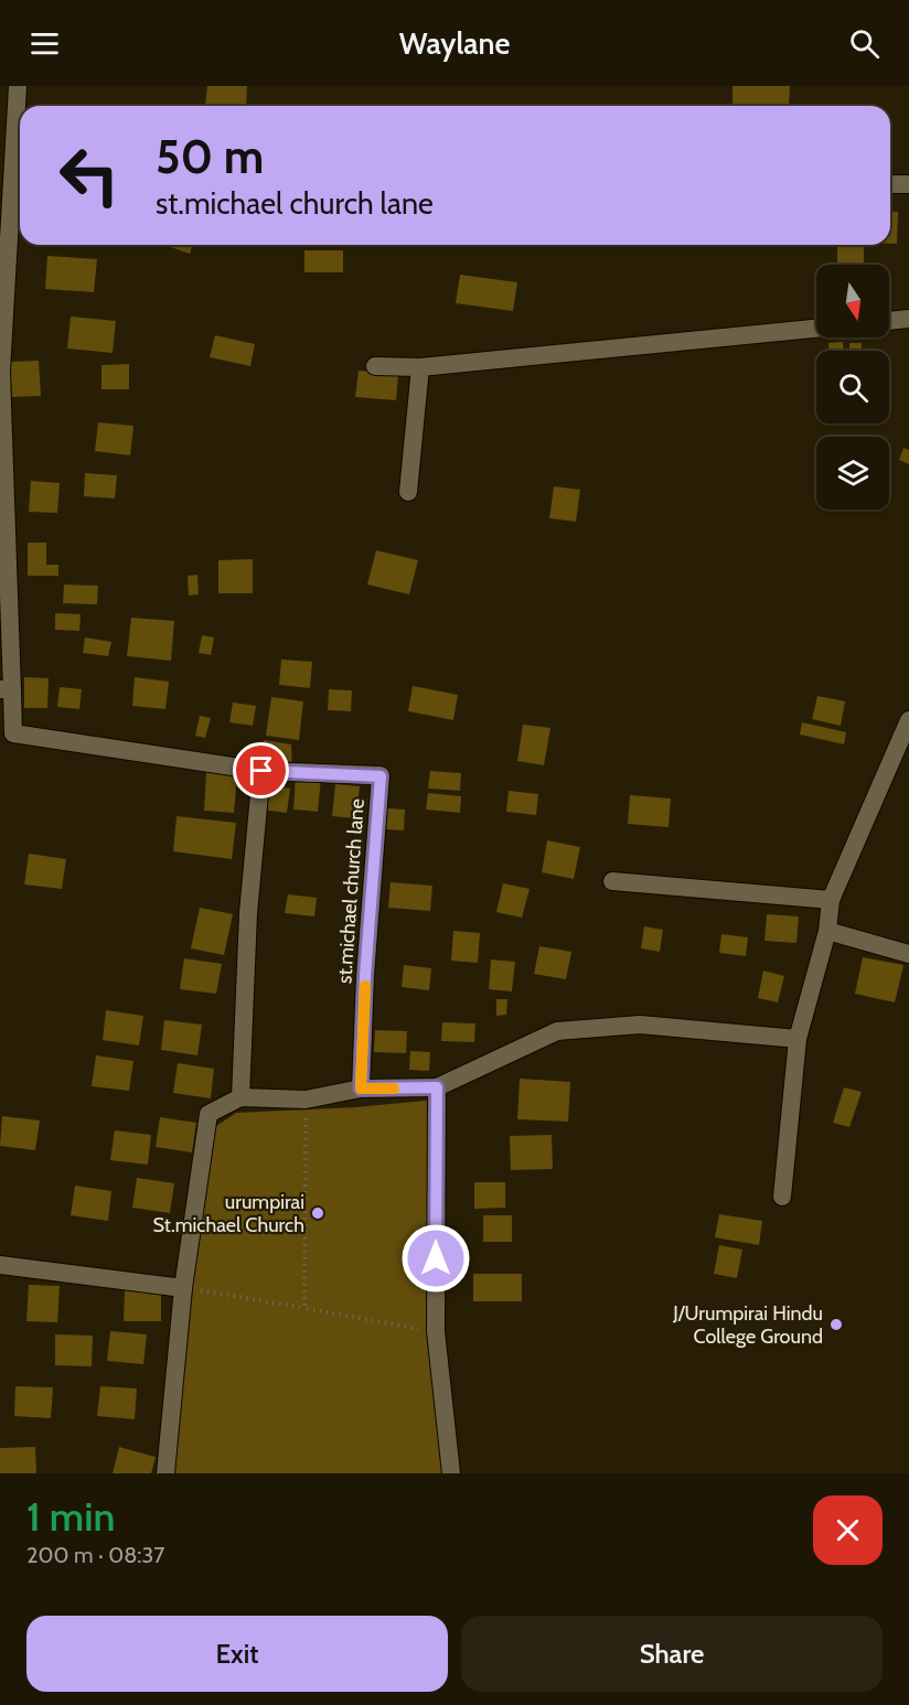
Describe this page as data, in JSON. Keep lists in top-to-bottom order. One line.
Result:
{"streets":{"street":["st.michael church lane"]},"places":["urumpirai St.michael Church","J/Urumpirai Hindu College Ground"],"north":"bottom","page":{"header":"Waylane","turn":["50 m","st.michael church lane"],"heading":["1 min","200 m · 08:37"],"buttons":["Exit","Share"]}}
